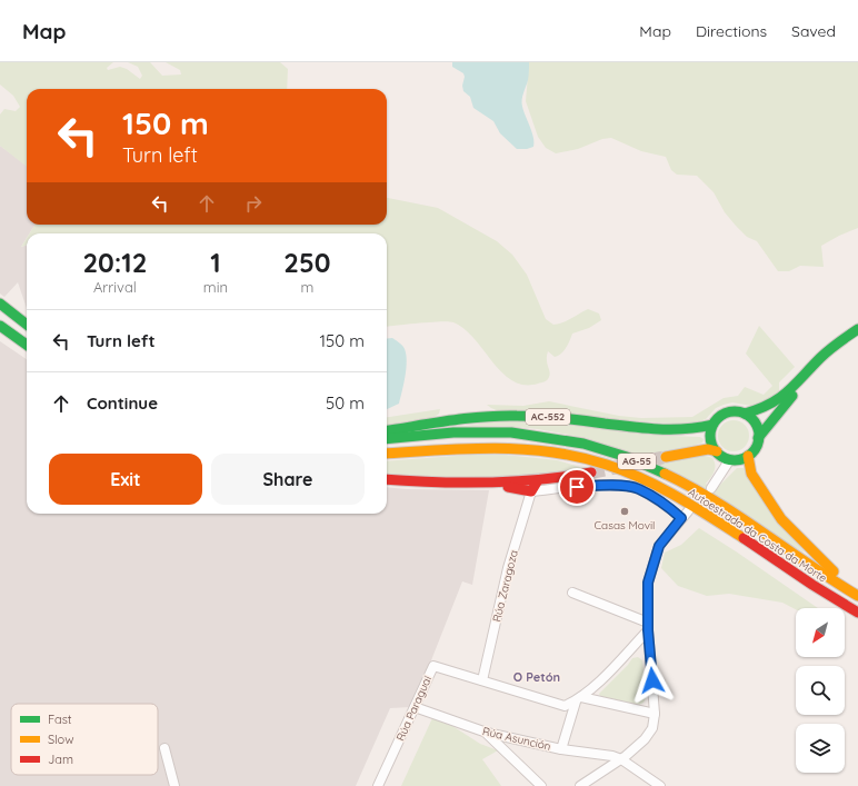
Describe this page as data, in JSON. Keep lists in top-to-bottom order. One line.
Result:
{"streets":{"main road":["AC-552","AG-55","Autoestrada da Costa da Morte"],"street":["Rúa Zaragoza","Rúa Paraguai","Rúa Asunción"]},"crossings":[["Rúa Zaragoza","Rúa Paraguai"],["Rúa Paraguai","Rúa Asunción"]],"districts":["O Petón"],"places":["Casas Movil"],"legend":["Fast","Slow","Jam"],"north":"bottom left","page":{"header":"Map","nav":["Map","Directions","Saved"],"turn":["150 m","Turn left"],"eta":["20:12","Arrival","1","min","250","m"],"list":[{"name":"Turn left","value":"150 m"},{"name":"Continue","value":"50 m"}],"buttons":["Exit","Share"]}}
